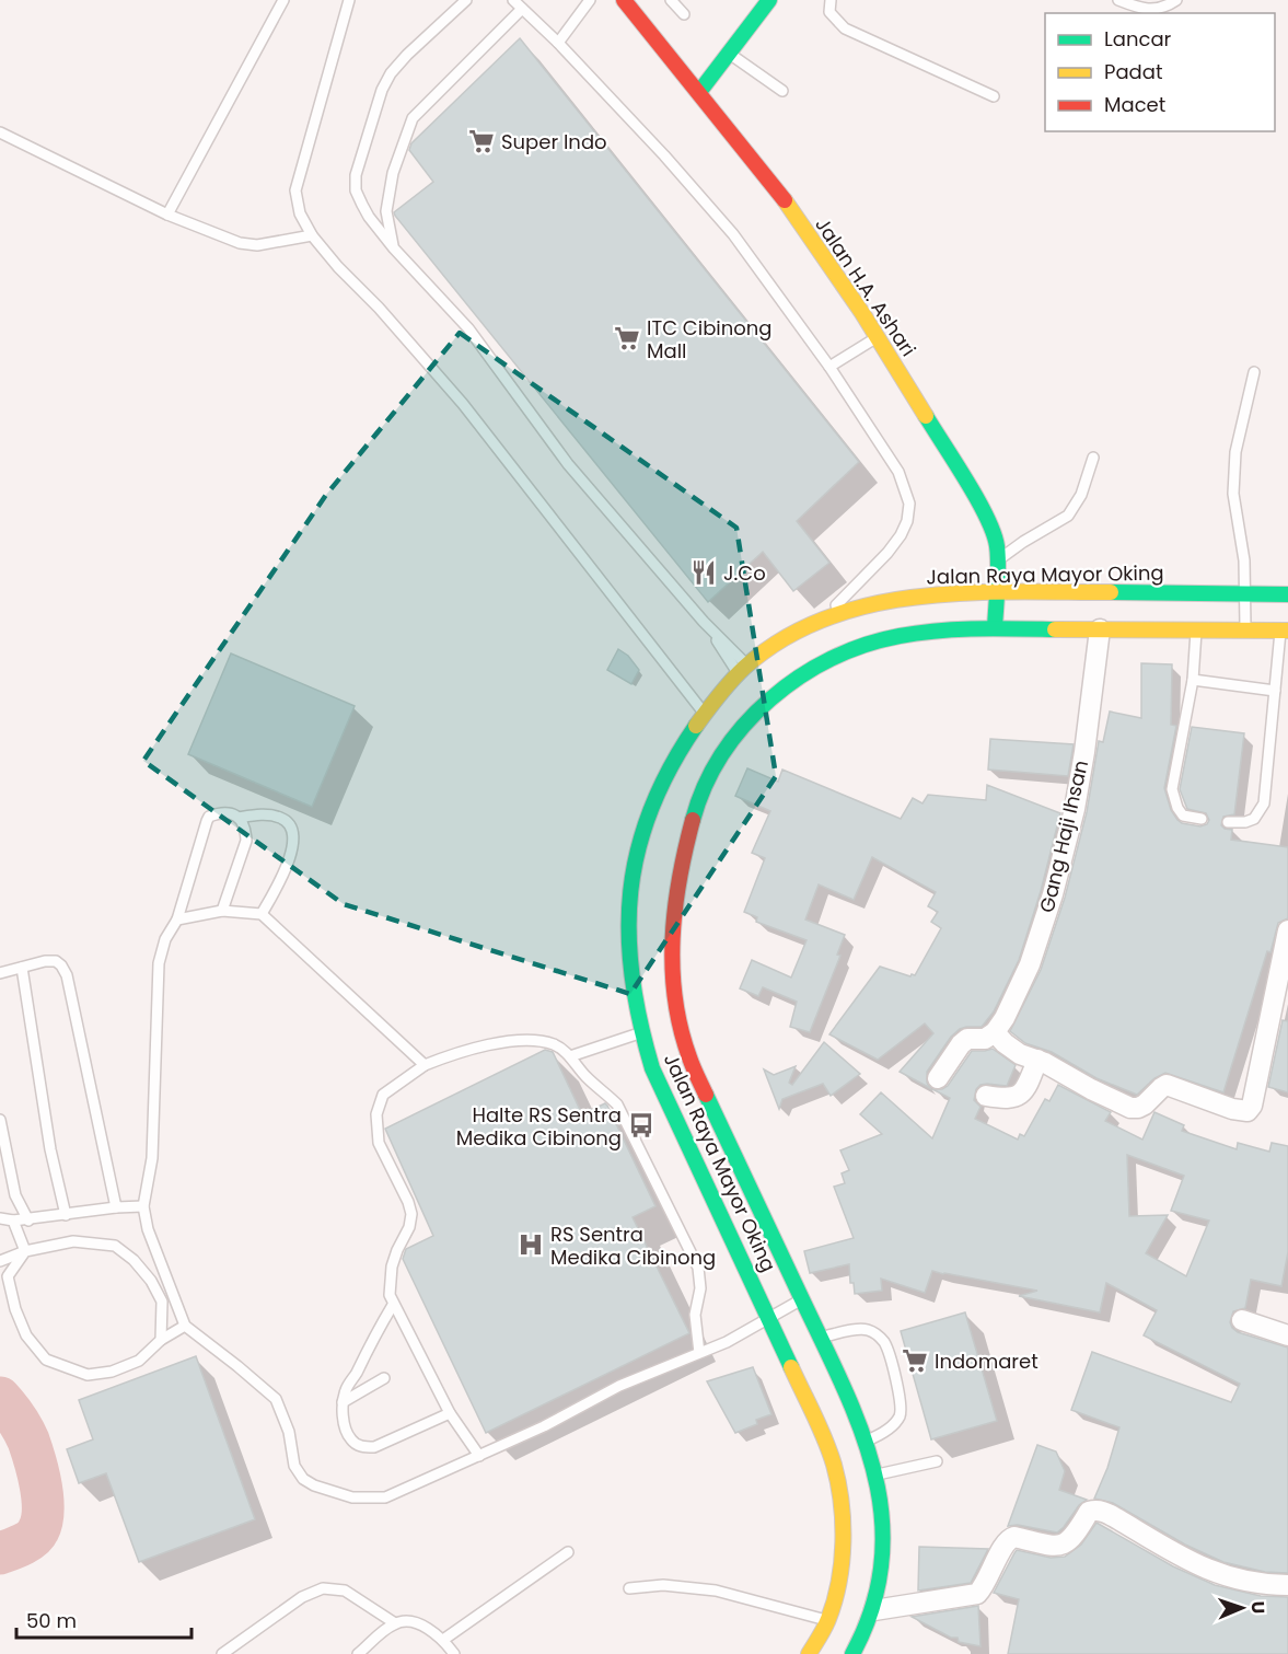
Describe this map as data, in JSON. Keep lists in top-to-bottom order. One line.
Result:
{"streets":{"main road":["Jalan H.A. Ashari","Jalan Raya Mayor Oking"],"street":["Gang Haji Ihsan"]},"crossings":[["Jalan H.A. Ashari","Jalan Raya Mayor Oking"],["Jalan Raya Mayor Oking","Gang Haji Ihsan"]],"places":{"supermarket":["Super Indo","ITC Cibinong Mall","Indomaret"],"restaurant":["J.Co"],"bus stop":["Halte RS Sentra Medika Cibinong"],"hospital":["RS Sentra Medika Cibinong"]},"legend":["Lancar","Padat","Macet"],"scale_bar":"50 m","north":"right"}
